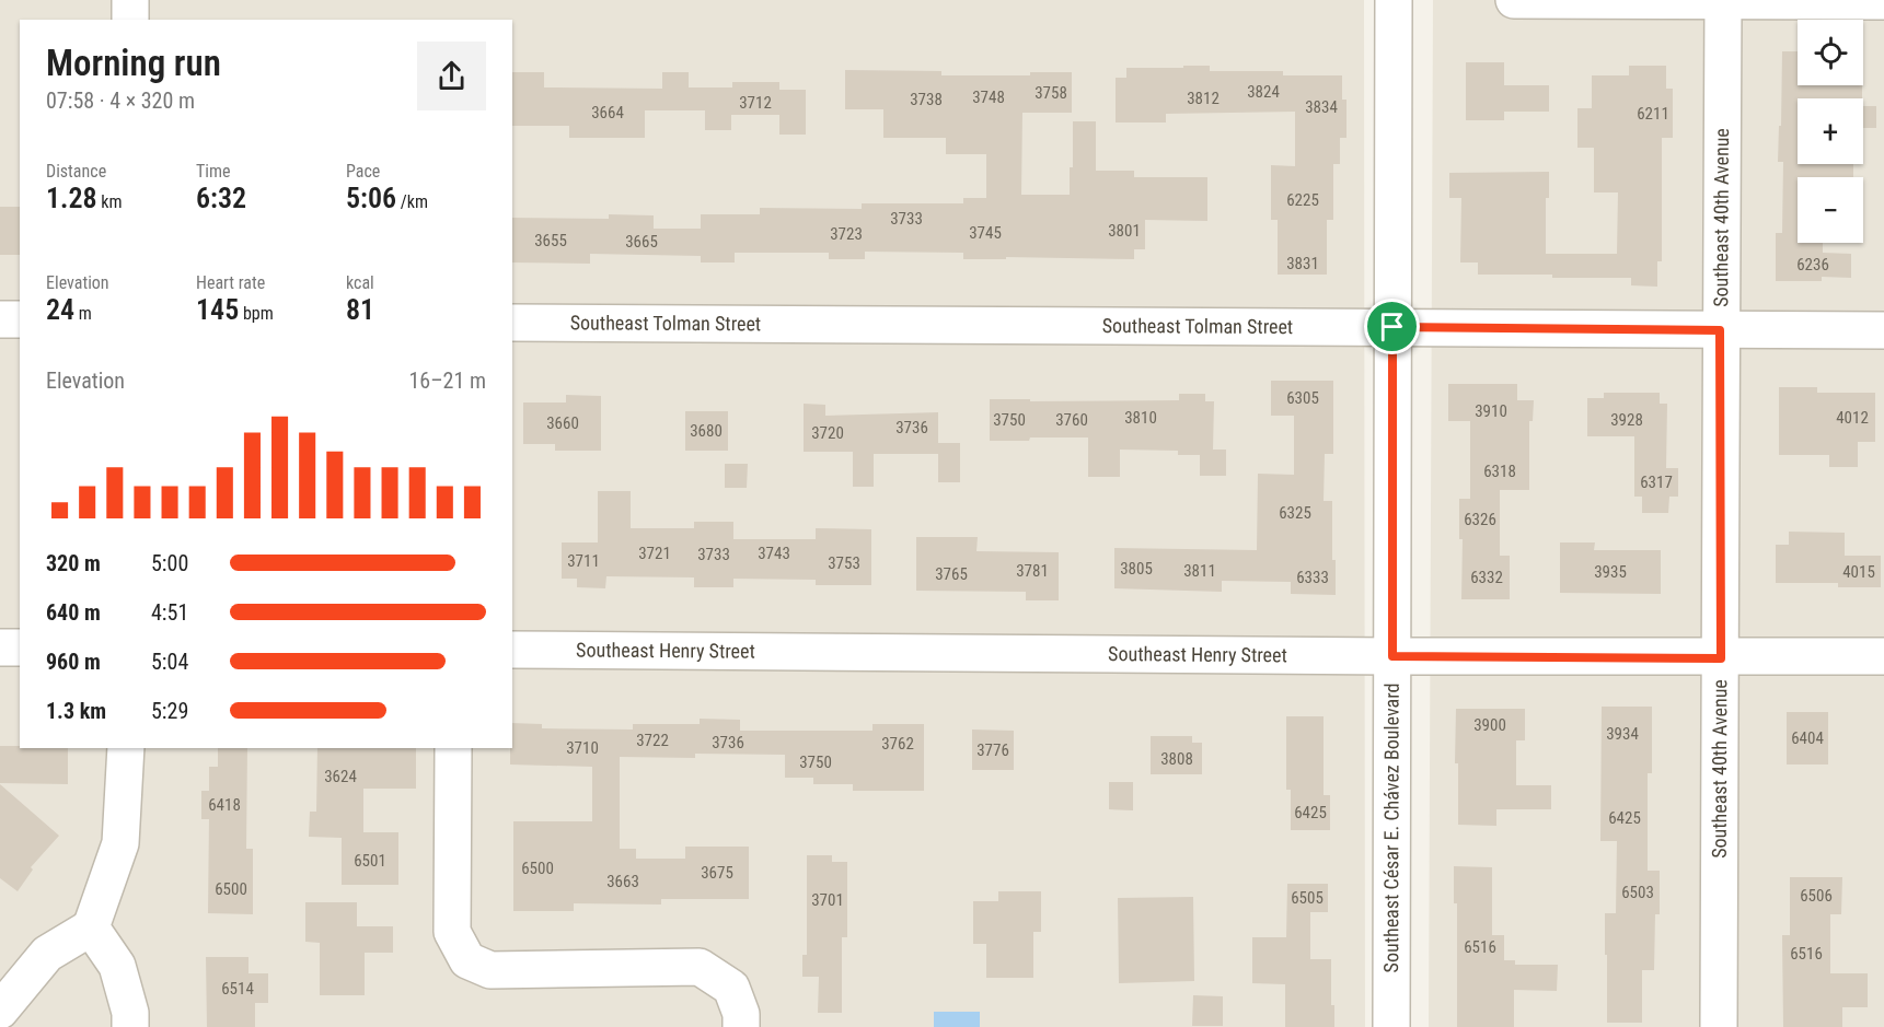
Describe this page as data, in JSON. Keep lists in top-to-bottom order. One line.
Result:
{"streets":{"street":["Southeast 40th Avenue","Southeast Tolman Street","Southeast Henry Street","Southeast César E. Chávez Boulevard"]},"crossings":[["Southeast 40th Avenue","Southeast Tolman Street"],["Southeast 40th Avenue","Southeast Henry Street"],["Southeast Tolman Street","Southeast César E. Chávez Boulevard"],["Southeast Henry Street","Southeast César E. Chávez Boulevard"]],"house_numbers":["3824","3758","3748","3812","3738","3712","3834","3664","6211","6225","3733","3801","3745","3723","3655","3665","3831","6236","6305","3910","3810","4012","3750","3760","3928","3660","3736","3680","3720","6318","6317","6325","6326","3721","3743","3733","3711","3753","3805","3781","3811","3935","4015","3765","6333","6332","3900","3934","6404","3722","3736","3762","3710","3776","3808","3750","3624","6418","6425","6425","6501","6500","3675","3663","6500","6503","6506","6505","3701","6516","6516","6514"],"page":{"map_buttons":["+","−"],"heading":["Morning run","07:58 · 4 × 320 m"],"stats":[["Distance","1.28 km"],["Time","6:32"],["Pace","5:06 /km"],["Elevation","24 m"],["Heart rate","145 bpm"],["kcal","81"]],"chart":["Elevation","16–21 m"],"list":[{"name":"320 m","note":"5:00"},{"name":"640 m","note":"4:51"},{"name":"960 m","note":"5:04"},{"name":"1.3 km","note":"5:29"}]}}
